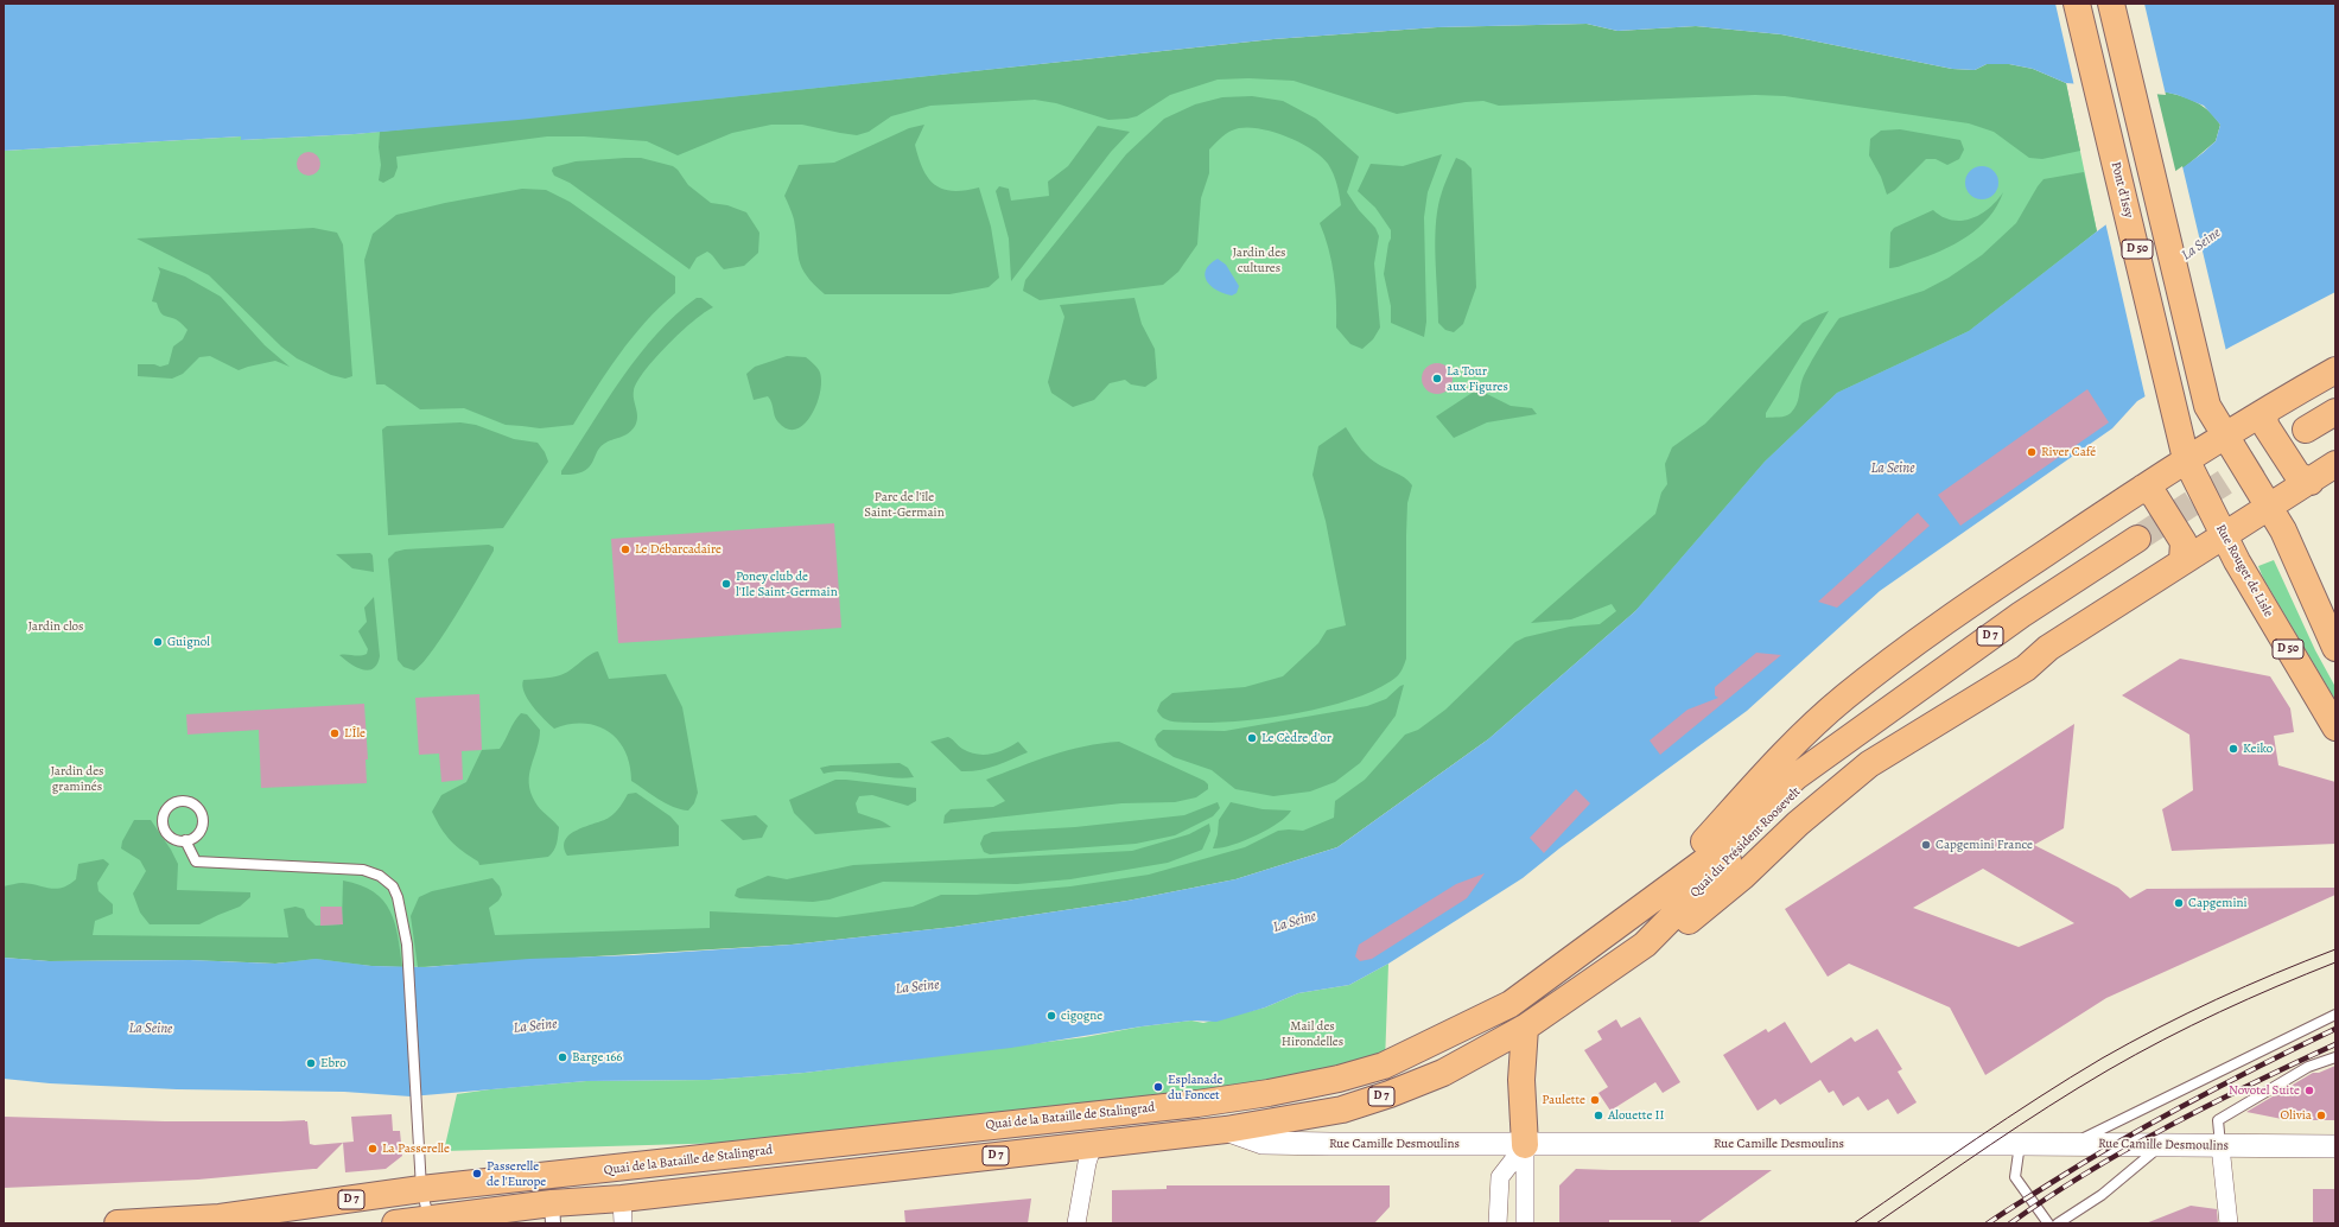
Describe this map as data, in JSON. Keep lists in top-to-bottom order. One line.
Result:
{"streets":{"main road":["Pont d'Issy","D 50","Rue Rouget de Lisle","D 7","Quai du Président Roosevelt","Quai de la Bataille de Stalingrad"],"street":["Rue Camille Desmoulins"]},"crossings":[["Pont d'Issy","Rue Rouget de Lisle"],["D 7","Quai du Président Roosevelt"],["D 7","Quai de la Bataille de Stalingrad"],["D 7","Rue Camille Desmoulins"],["Quai du Président Roosevelt","Quai de la Bataille de Stalingrad"]],"water":["La Seine"],"parks":["Jardin des cultures","Parc de l'île Saint-Germain","Jardin clos","Jardin des graminés","Mail des Hirondelles"],"places":["La Tour aux Figures","River Café","Le Débarcadaire","Poney club de l'Ile Saint-Germain","Guignol","L'Île","Le Cèdre d'or","Keiko","Capgemini France","Capgemini","cigogne","Barge 166","Ebro","Esplanade du Foncet","Novotel Suite","Paulette","Alouette II","Olivia","La Passerelle","Passerelle de l'Europe"]}
